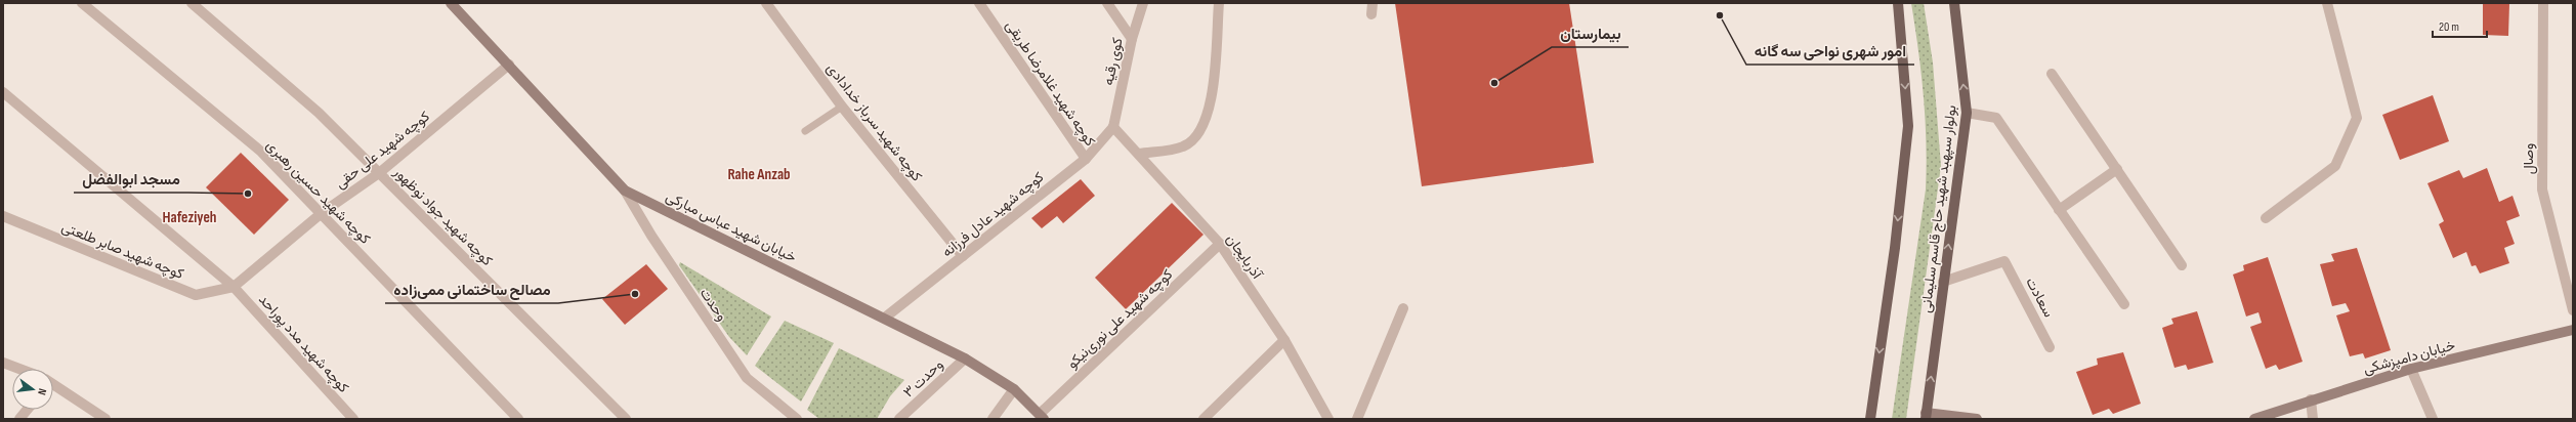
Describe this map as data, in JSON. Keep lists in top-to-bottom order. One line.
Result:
{"streets":{"main road":["بولوار سپهبد شهید حاج قاسم سلیمانی"],"street":["کوی رقیه","کوچه شهید غلامرضا طریقی","کوچه شهید سرباز خدادادی","کوچه شهید علی حقی","وصال","کوچه شهید حسین رهبری","کوچه شهید عادل فرزانه","کوچه شهید جواد نوظهور","خیابان شهید عباس مبارکی","کوچه شهید صابر طلعتی","آذربایجان","سعادت","وحدت","کوچه شهید علی نوری‌نیکو","کوچه شهید مدد پوراحد","خیابان دامپزشکی","وحدت ۳"]},"crossings":[["کوی رقیه","کوچه شهید عادل فرزانه"],["کوی رقیه","آذربایجان"],["کوچه شهید غلامرضا طریقی","کوچه شهید عادل فرزانه"],["کوچه شهید سرباز خدادادی","کوچه شهید عادل فرزانه"],["کوچه شهید علی حقی","کوچه شهید حسین رهبری"],["کوچه شهید علی حقی","کوچه شهید جواد نوظهور"],["کوچه شهید علی حقی","خیابان شهید عباس مبارکی"],["کوچه شهید علی حقی","کوچه شهید صابر طلعتی"],["کوچه شهید علی حقی","کوچه شهید مدد پوراحد"],["بولوار سپهبد شهید حاج قاسم سلیمانی","سعادت"],["کوچه شهید عادل فرزانه","خیابان شهید عباس مبارکی"],["کوچه شهید عادل فرزانه","آذربایجان"],["خیابان شهید عباس مبارکی","وحدت"],["خیابان شهید عباس مبارکی","کوچه شهید علی نوری‌نیکو"],["خیابان شهید عباس مبارکی","وحدت ۳"],["کوچه شهید صابر طلعتی","کوچه شهید مدد پوراحد"],["آذربایجان","کوچه شهید علی نوری‌نیکو"]],"districts":["Rahe Anzab","Hafeziyeh"],"places":["امور شهری نواحی سه گانه","بیمارستان","مسجد ابوالفضل","مصالح ساختمانی ممی‌زاده"],"scale_bar":"20 m","north":"right"}
